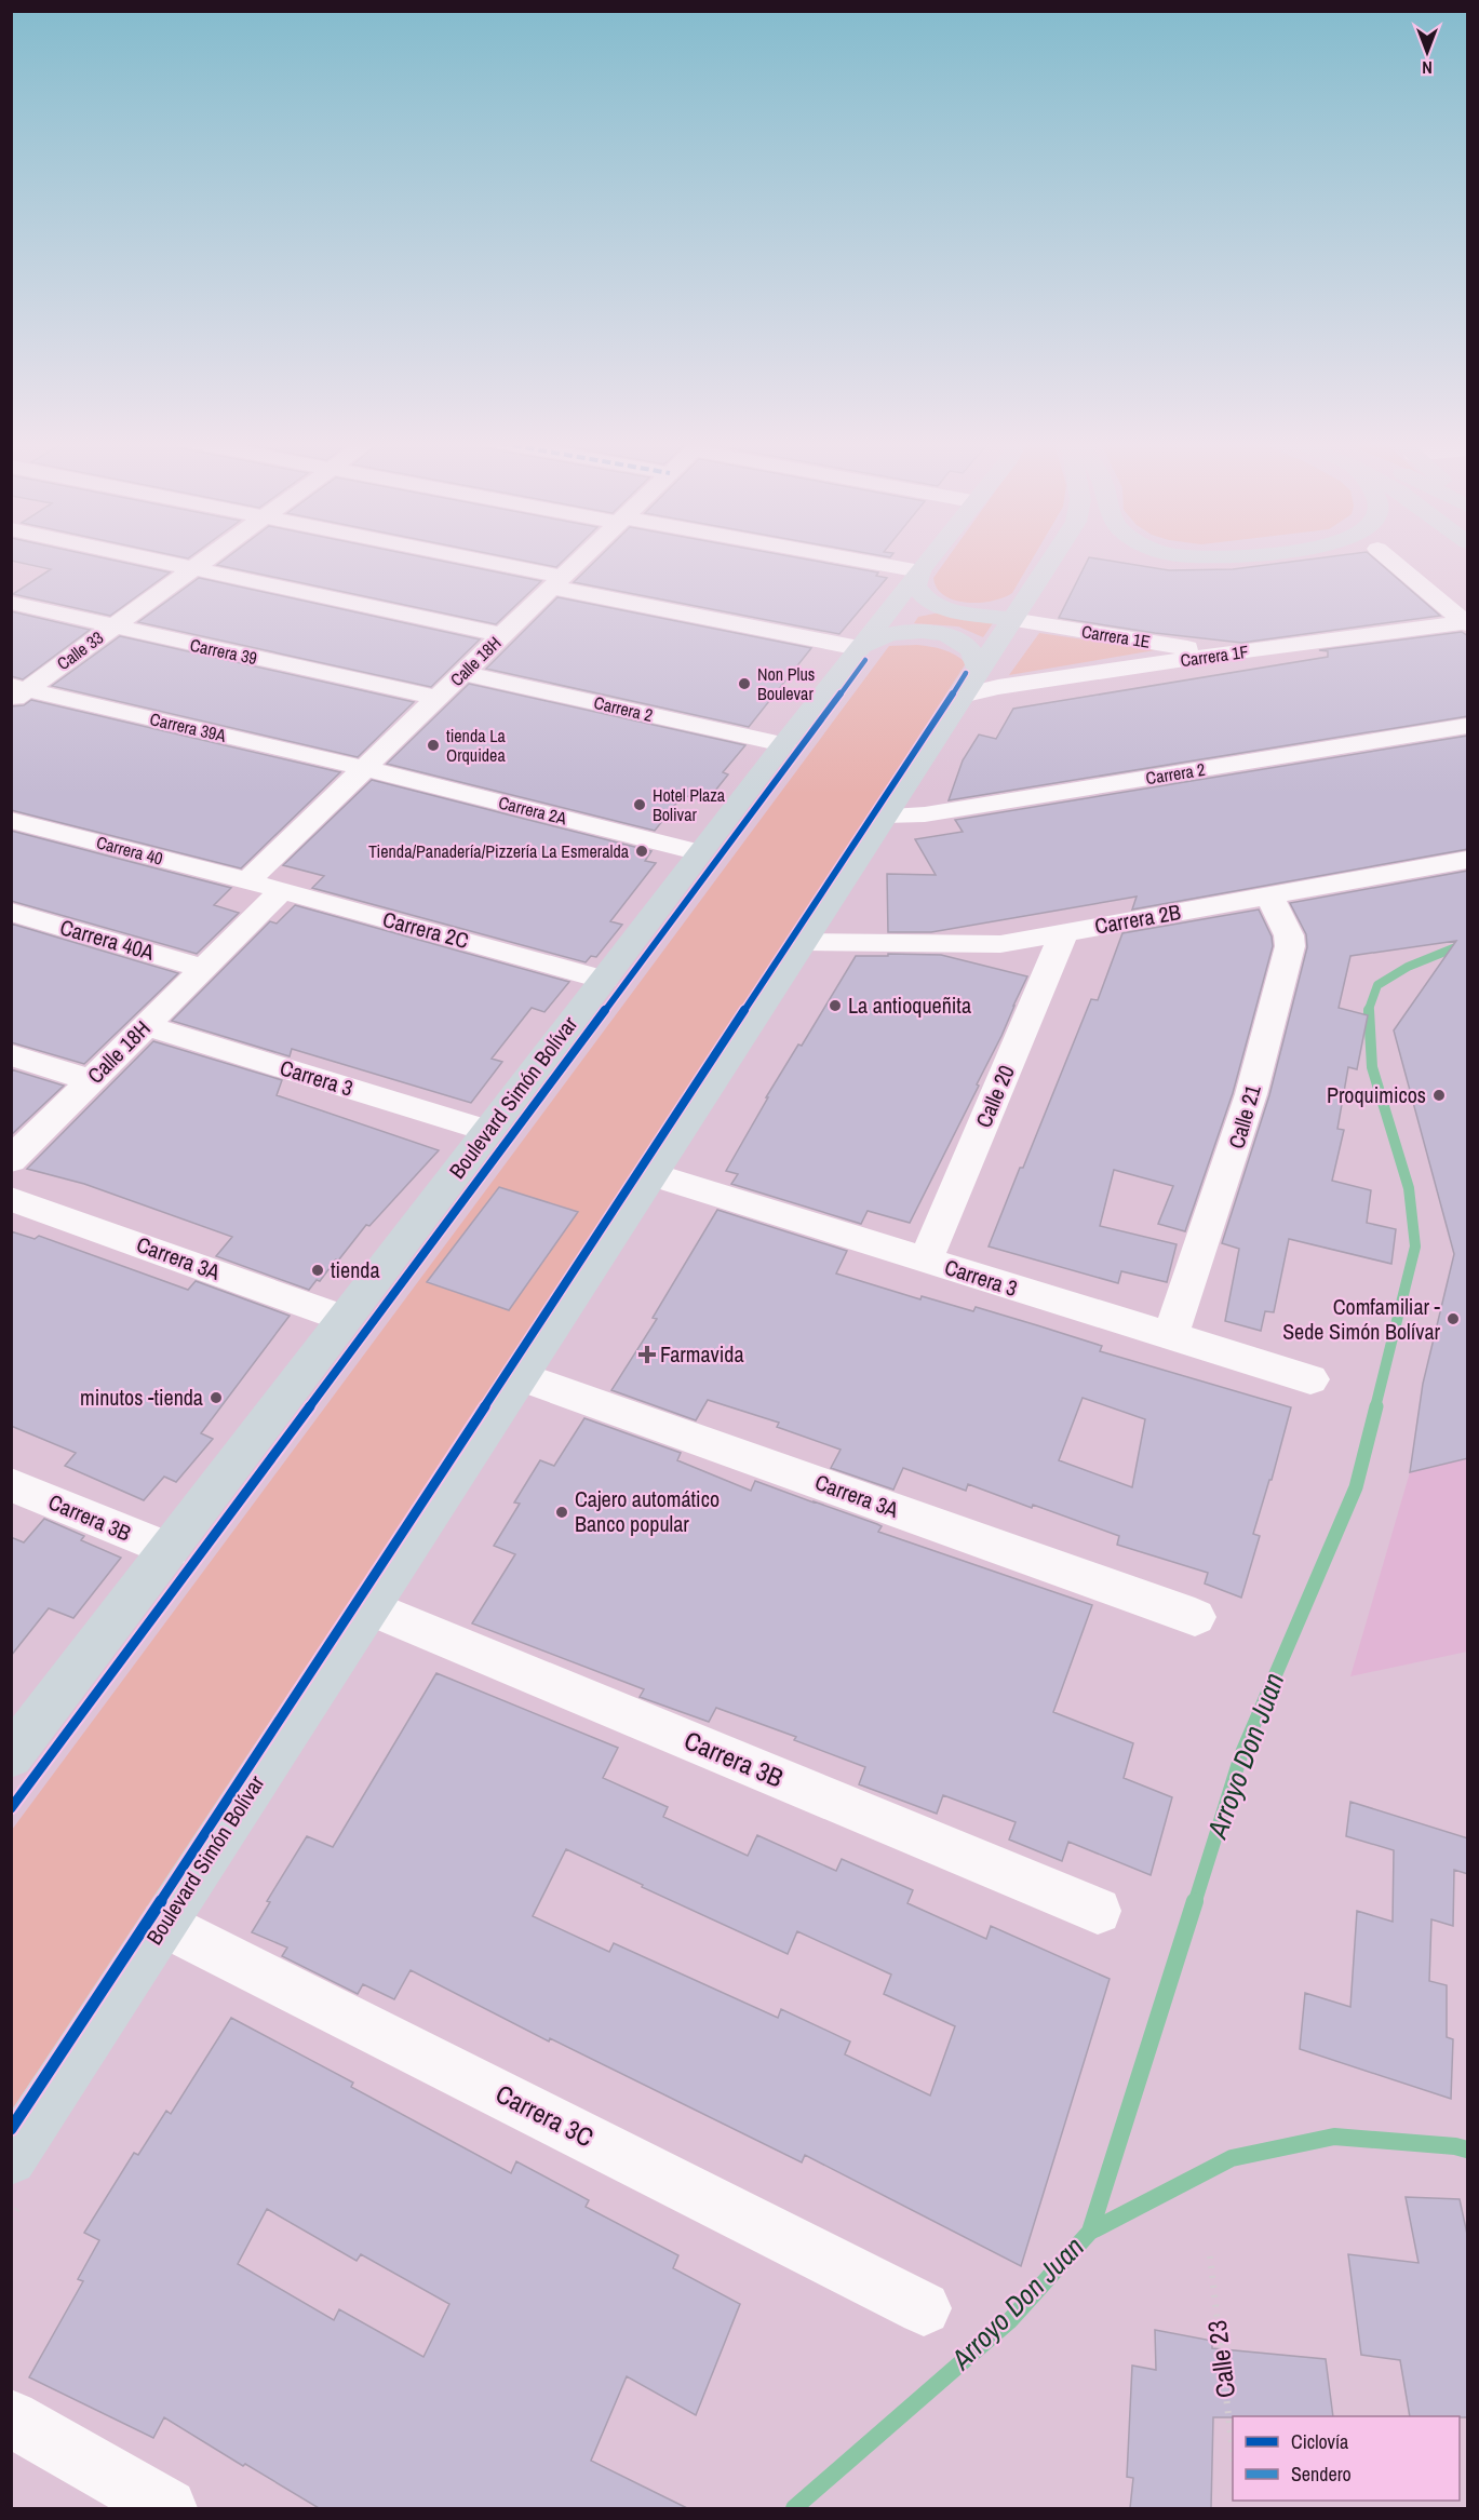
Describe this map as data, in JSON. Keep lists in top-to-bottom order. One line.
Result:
{"streets":{"highway":["Boulevard Simón Bolívar"],"street":["Carrera 1E","Calle 33","Carrera 39","Carrera 1F","Calle 18H","Carrera 2","Carrera 39A","Carrera 2A","Carrera 40","Carrera 2B","Carrera 2C","Carrera 40A","Carrera 3","Calle 20","Calle 21","Carrera 3A","Carrera 3B","Carrera 3C"],"path":["Calle 23"]},"crossings":[["Carrera 1E","Carrera 1F"],["Carrera 1E","Boulevard Simón Bolívar"],["Calle 33","Carrera 39"],["Calle 33","Carrera 39A"],["Carrera 39","Calle 18H"],["Carrera 1F","Boulevard Simón Bolívar"],["Calle 18H","Carrera 2"],["Calle 18H","Carrera 39A"],["Calle 18H","Carrera 2A"],["Calle 18H","Carrera 40"],["Calle 18H","Carrera 2C"],["Calle 18H","Carrera 40A"],["Calle 18H","Carrera 3"],["Carrera 2","Boulevard Simón Bolívar"],["Carrera 39A","Carrera 2A"],["Carrera 2A","Boulevard Simón Bolívar"],["Carrera 40","Carrera 2C"],["Carrera 2B","Calle 20"],["Carrera 2B","Boulevard Simón Bolívar"],["Carrera 2B","Calle 21"],["Carrera 2C","Boulevard Simón Bolívar"],["Carrera 3","Calle 20"],["Carrera 3","Boulevard Simón Bolívar"],["Carrera 3","Calle 21"],["Boulevard Simón Bolívar","Carrera 3A"],["Boulevard Simón Bolívar","Carrera 3B"],["Boulevard Simón Bolívar","Carrera 3C"]],"water":["Arroyo Don Juan"],"places":{"other":["Non Plus Boulevar","tienda La Orquidea","Hotel Plaza Bolivar","Tienda/Panadería/Pizzería La Esmeralda","La antioqueñita","Proquimicos","tienda","Comfamiliar - Sede Simón Bolívar","minutos -tienda","Cajero automático Banco popular"],"health":["Farmavida"]},"legend":["Ciclovía","Sendero"],"north":"bottom"}
